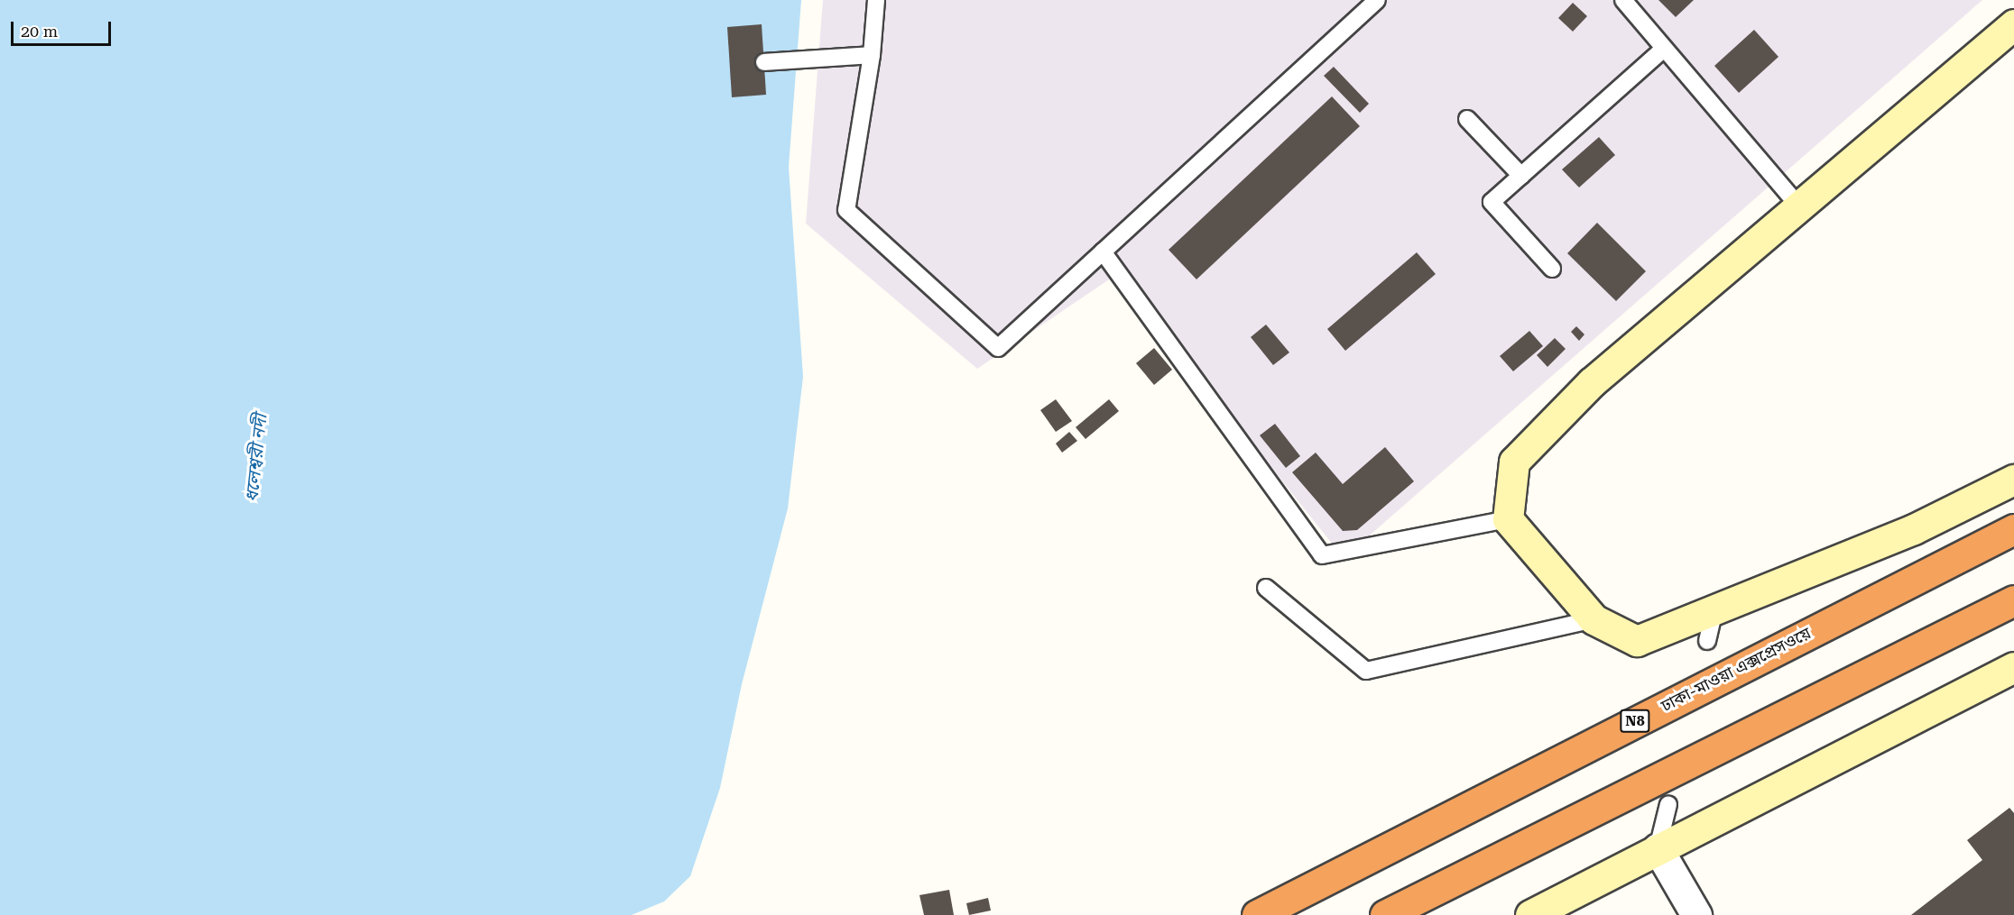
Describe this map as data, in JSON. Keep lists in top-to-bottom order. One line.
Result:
{"streets":{"highway":["ঢাকা-মাওয়া এক্সপ্রেসওয়ে","N8"]},"water":["ধলেশ্বরী নদী"],"scale_bar":"20 m"}
